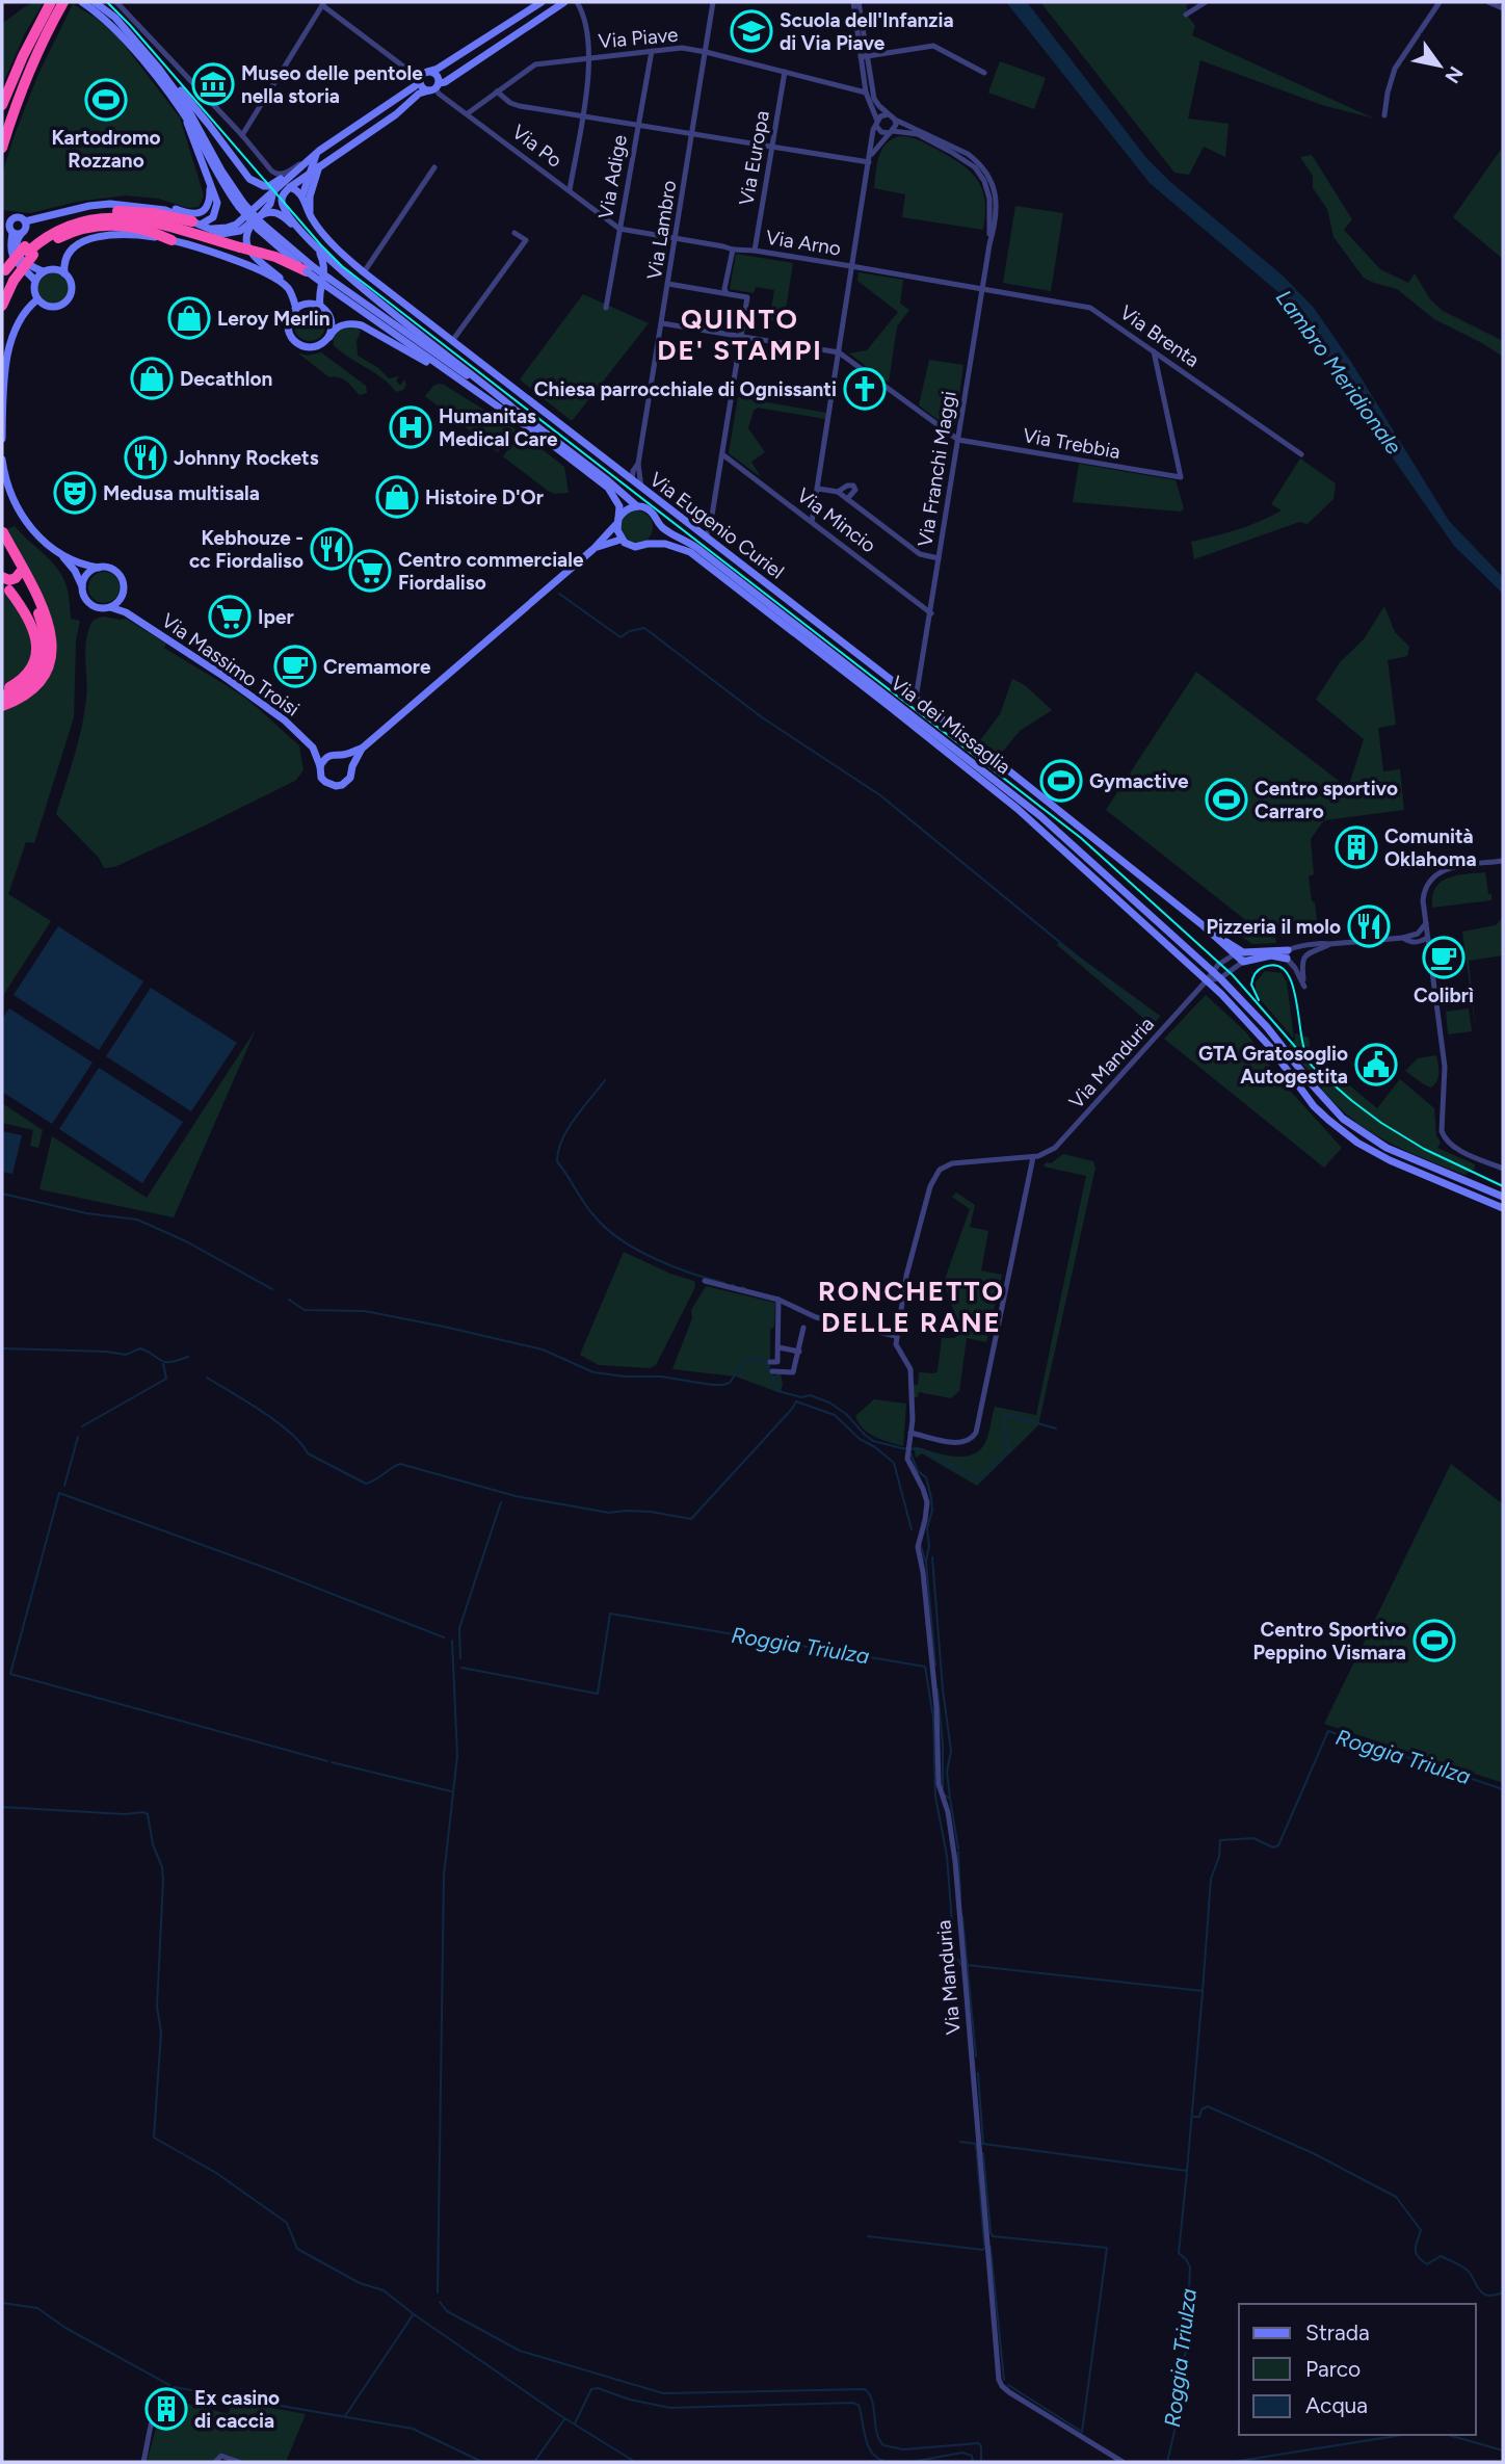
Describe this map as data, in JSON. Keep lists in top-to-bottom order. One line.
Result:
{"streets":{"main road":["Via Eugenio Curiel","Via Massimo Troisi","Via dei Missaglia"],"street":["Via Piave","Via Po","Via Europa","Via Adige","Via Lambro","Via Arno","Via Brenta","Via Trebbia","Via Franchi Maggi","Via Mincio","Via Manduria"]},"crossings":[["Via Piave","Via Po"],["Via Piave","Via Europa"],["Via Piave","Via Adige"],["Via Piave","Via Lambro"],["Via Po","Via Adige"],["Via Po","Via Arno"],["Via Europa","Via Arno"],["Via Adige","Via Arno"],["Via Lambro","Via Arno"],["Via Arno","Via Brenta"],["Via Arno","Via Franchi Maggi"],["Via Brenta","Via Trebbia"],["Via Brenta","Via Franchi Maggi"],["Via Trebbia","Via Franchi Maggi"],["Via Franchi Maggi","Via Mincio"],["Via Franchi Maggi","Via Eugenio Curiel"],["Via Eugenio Curiel","Via dei Missaglia"],["Via dei Missaglia","Via Manduria"]],"districts":["QUINTO DE' STAMPI","RONCHETTO DELLE RANE"],"water":["Lambro Meridionale","Roggia Triulza"],"places":{"school or university":["Scuola dell'Infanzia di Via Piave"],"museum":["Museo delle pentole nella storia"],"sports":["Kartodromo Rozzano","Gymactive","Centro sportivo Carraro","Centro Sportivo Peppino Vismara"],"shop":["Leroy Merlin","Decathlon","Histoire D'Or"],"church":["Chiesa parrocchiale di Ognissanti"],"hospital":["Humanitas Medical Care"],"restaurant":["Johnny Rockets","Kebhouze - cc Fiordaliso","Pizzeria il molo"],"theatre":["Medusa multisala"],"supermarket":["Centro commerciale Fiordaliso","Iper"],"cafe":["Cremamore","Colibrì"],"building":["Comunità Oklahoma","Ex casino di caccia"],"public building":["GTA Gratosoglio Autogestita"]},"legend":["Strada","Parco","Acqua"],"north":"bottom right"}
